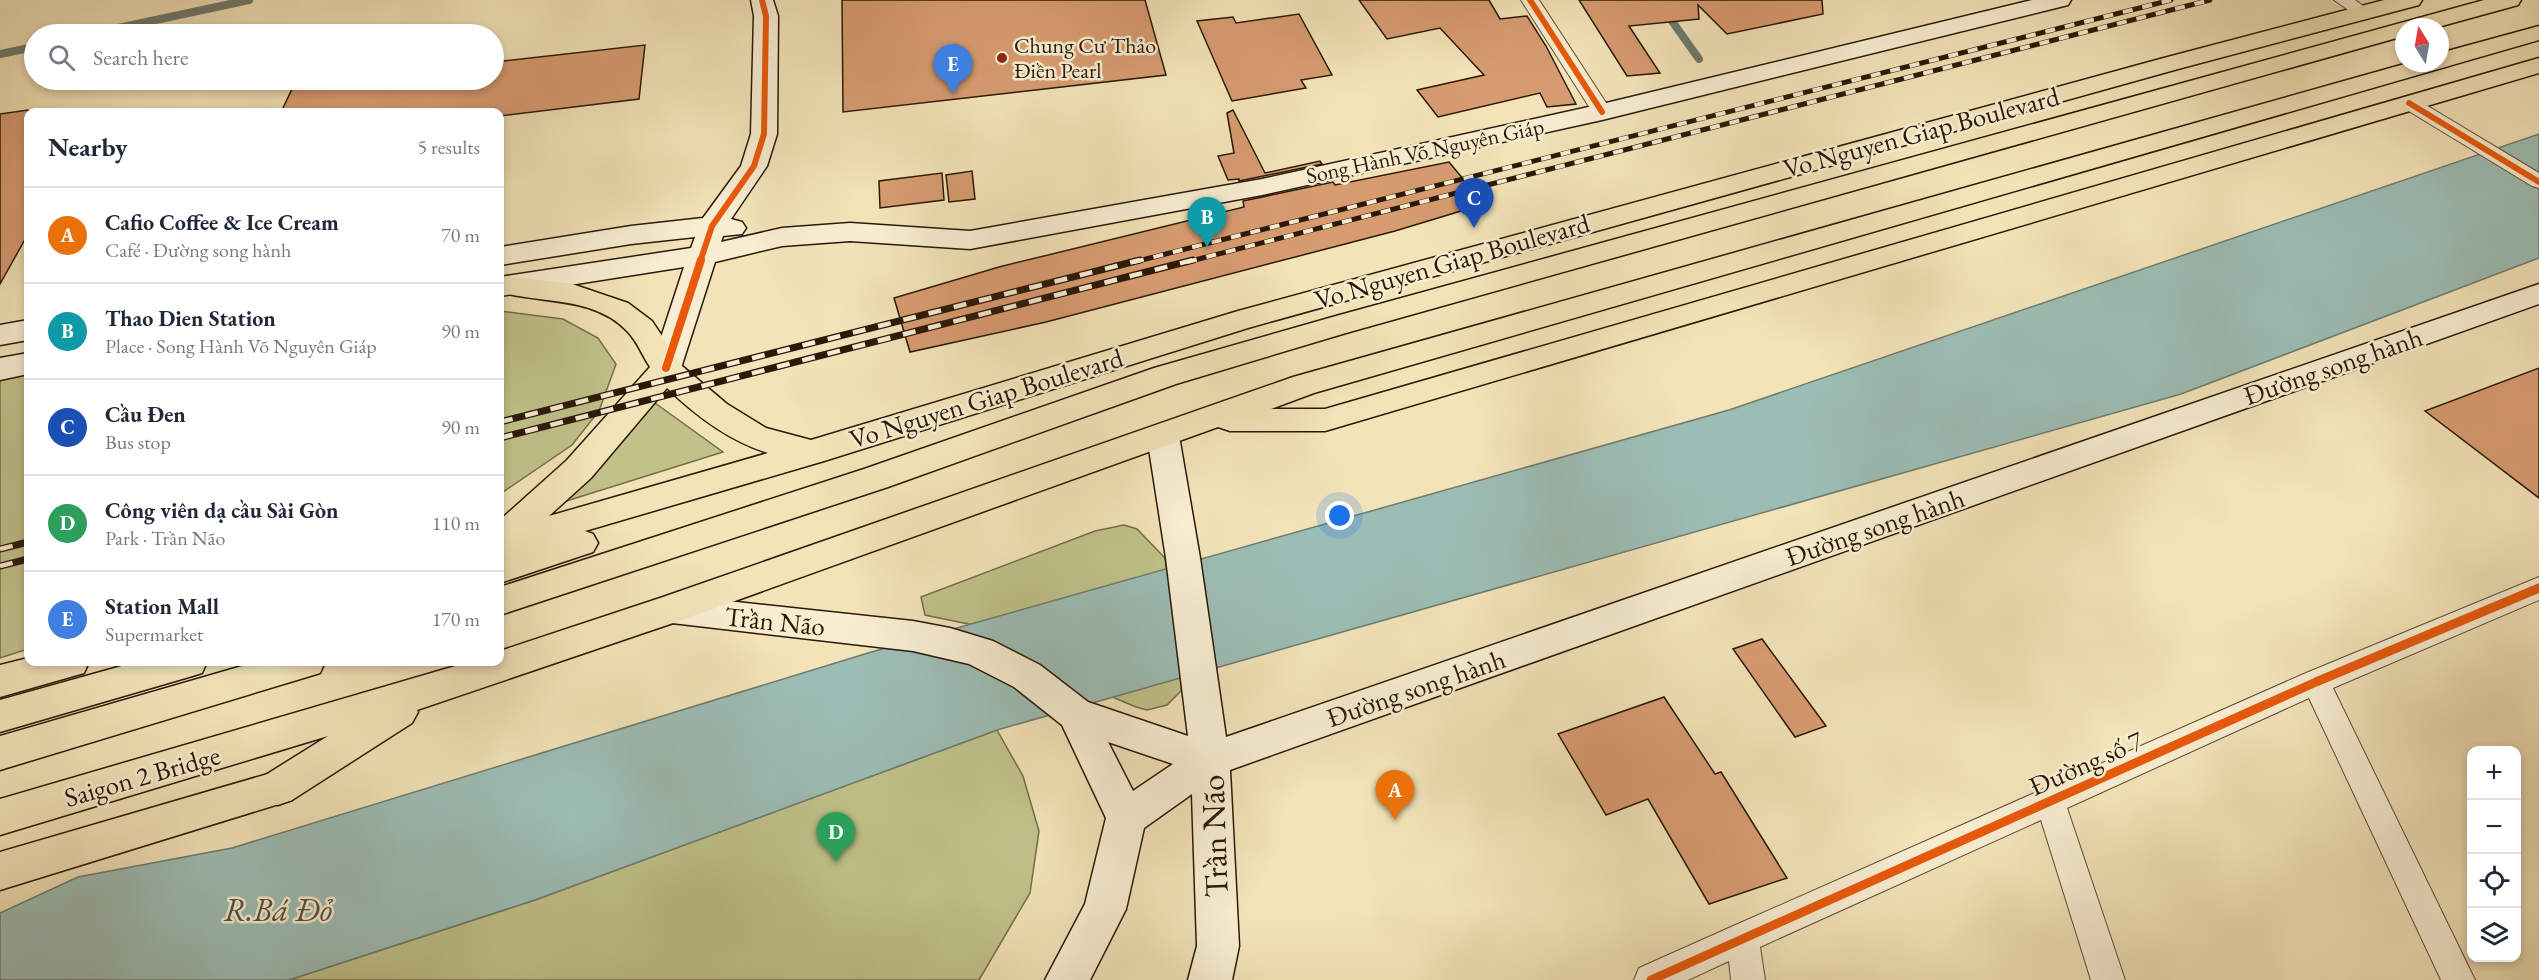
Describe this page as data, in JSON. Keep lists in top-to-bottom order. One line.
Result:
{"streets":{"main road":["Vo Nguyen Giap Boulevard","Song Hành Võ Nguyên Giáp","Đường song hành","Trần Não","Saigon 2 Bridge"],"street":["Đường số 7"]},"crossings":[["Đường song hành","Trần Não"]],"water":["R.Bá Đỏ"],"places":["Chung Cư Thảo Điền Pearl"],"north":"top","page":{"search":"Search here","pins":["E","C","B","A","D"],"heading":["Nearby","5 results"],"list":[{"mark":"A","name":"Cafio Coffee & Ice Cream","note":"Café · Đường song hành","value":"70 m"},{"mark":"B","name":"Thao Dien Station","note":"Place · Song Hành Võ Nguyên Giáp","value":"90 m"},{"mark":"C","name":"Cầu Đen","note":"Bus stop","value":"90 m"},{"mark":"D","name":"Công viên dạ cầu Sài Gòn","note":"Park · Trần Não","value":"110 m"},{"mark":"E","name":"Station Mall","note":"Supermarket","value":"170 m"}],"map_buttons":["+","−"]}}
